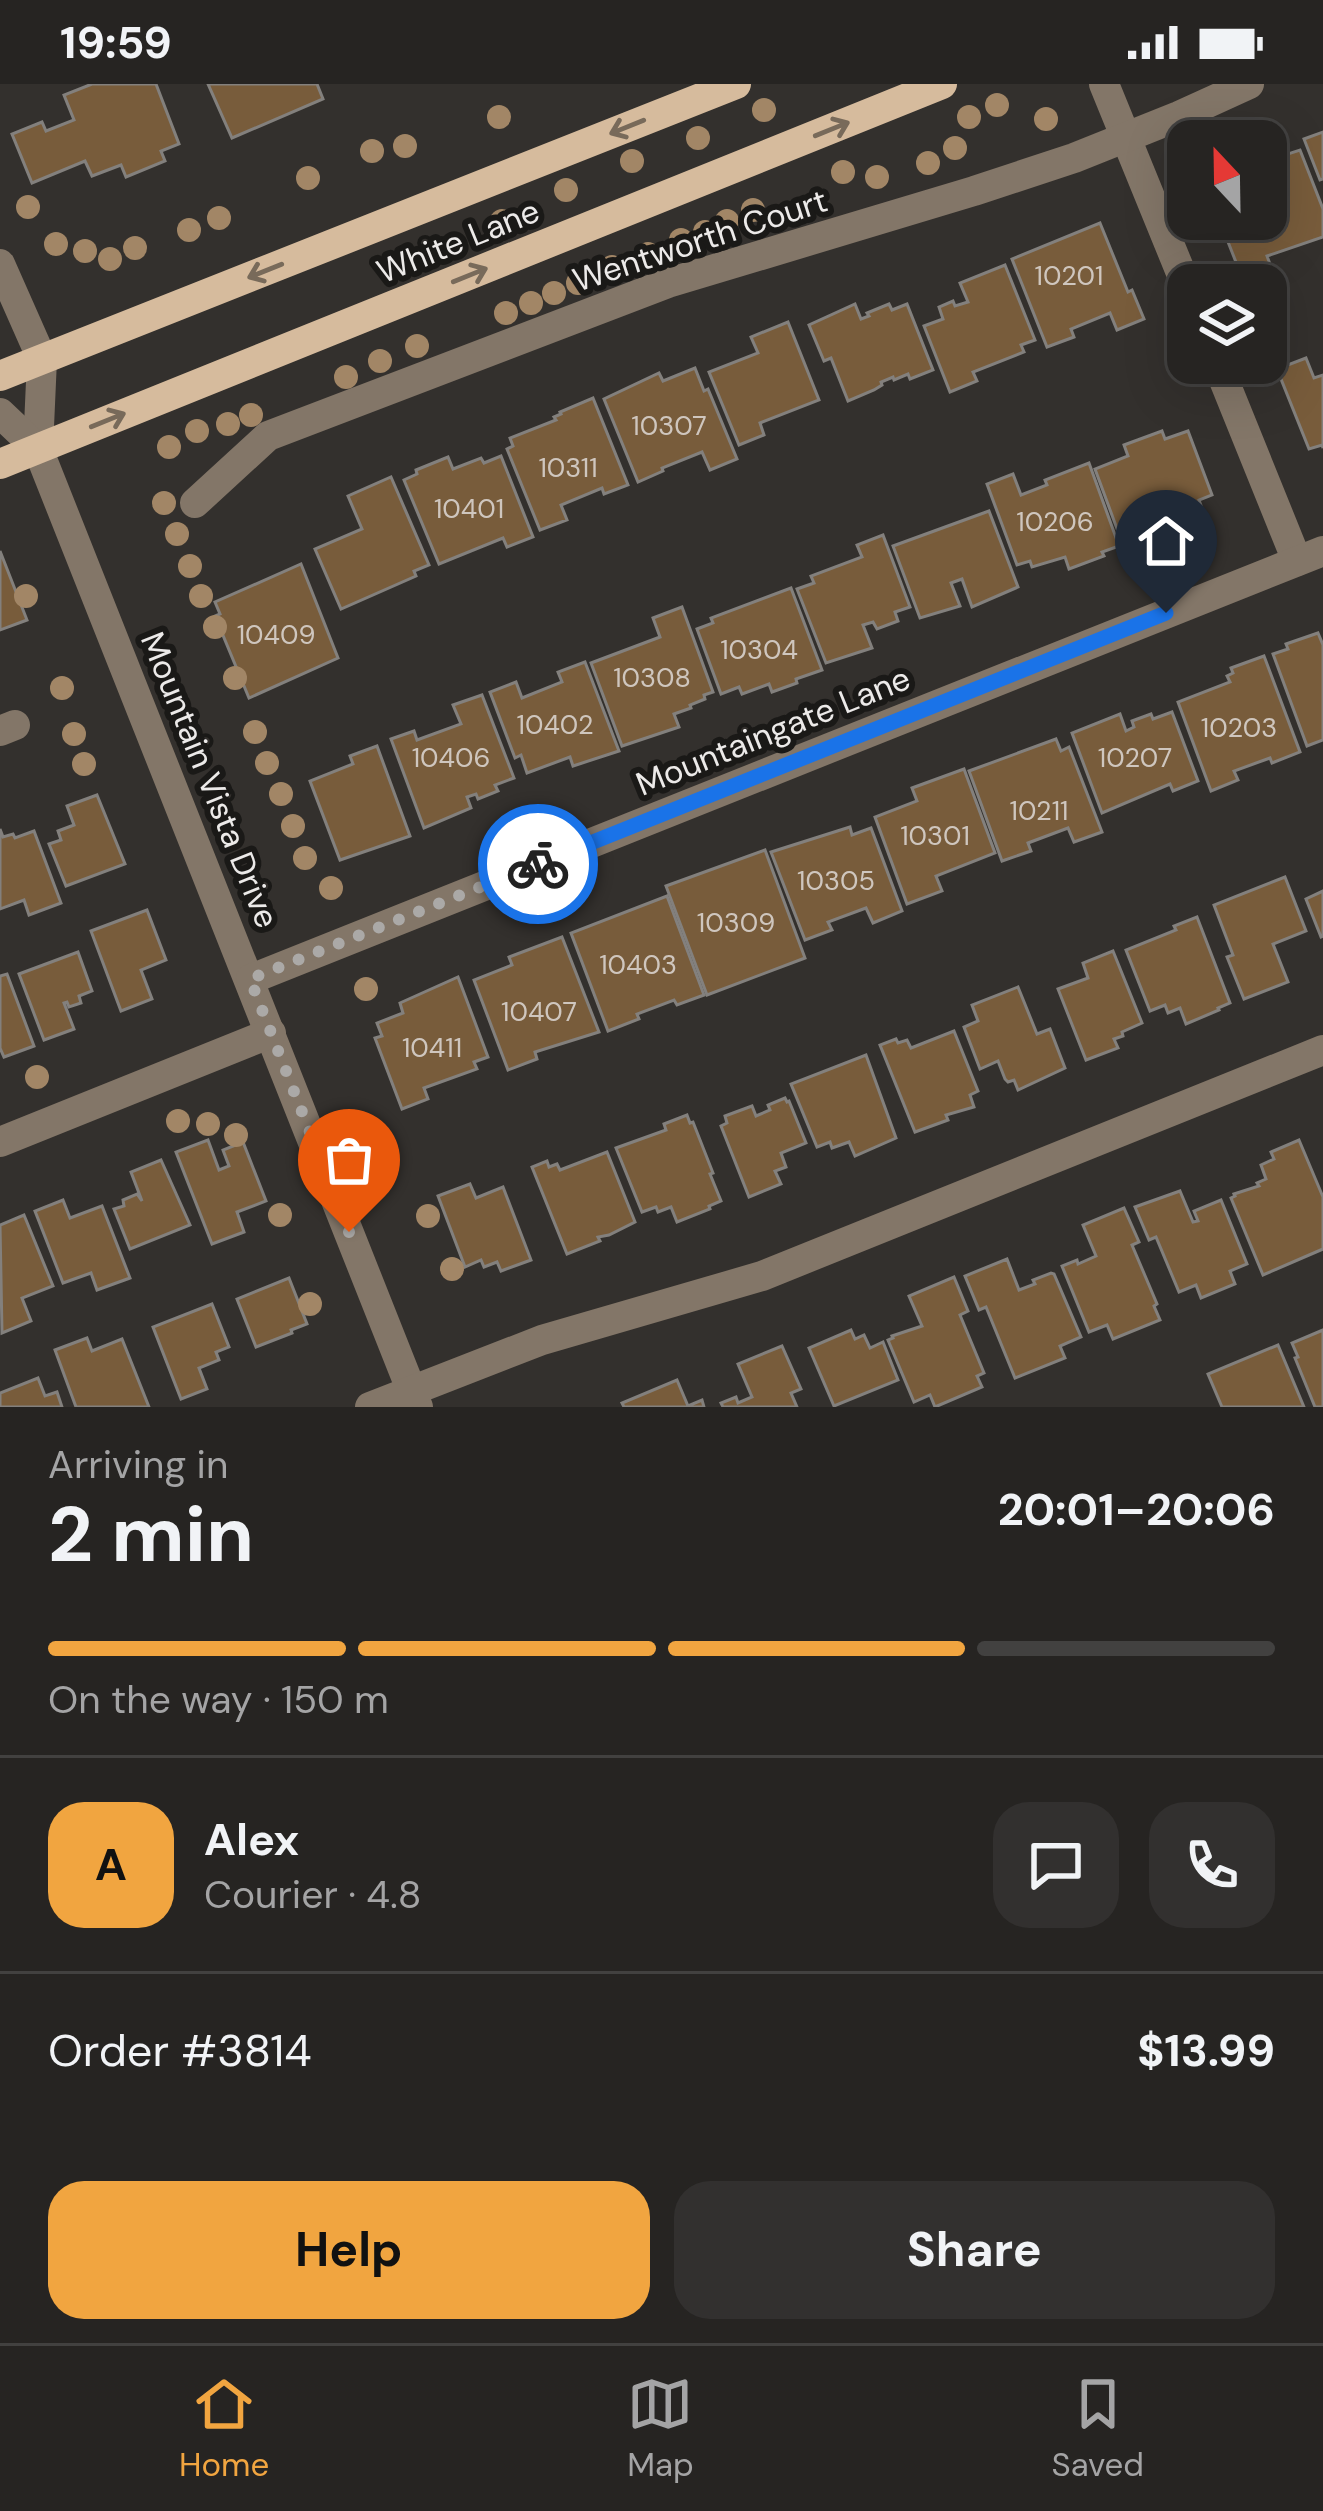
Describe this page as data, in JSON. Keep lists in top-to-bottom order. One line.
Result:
{"streets":{"main road":["White Lane"],"street":["Wentworth Court","Mountaingate Lane","Mountain Vista Drive"]},"crossings":[["White Lane","Mountain Vista Drive"],["Mountaingate Lane","Mountain Vista Drive"]],"house_numbers":["10201","10307","10311","10401","10206","10409","10304","10308","10402","10203","10406","10207","10211","10301","10305","10309","10403","10407","10411"],"north":"top","page":{"status":"19:59","heading":["2 min","Arriving in","20:01–20:06"],"panel":["Alex","Courier · 4.8","Order #3814","$13.99"],"bar":"On the way · 150 m","round":"A","buttons":["Help","Share"],"tabs":["Home","Map","Saved"]}}
